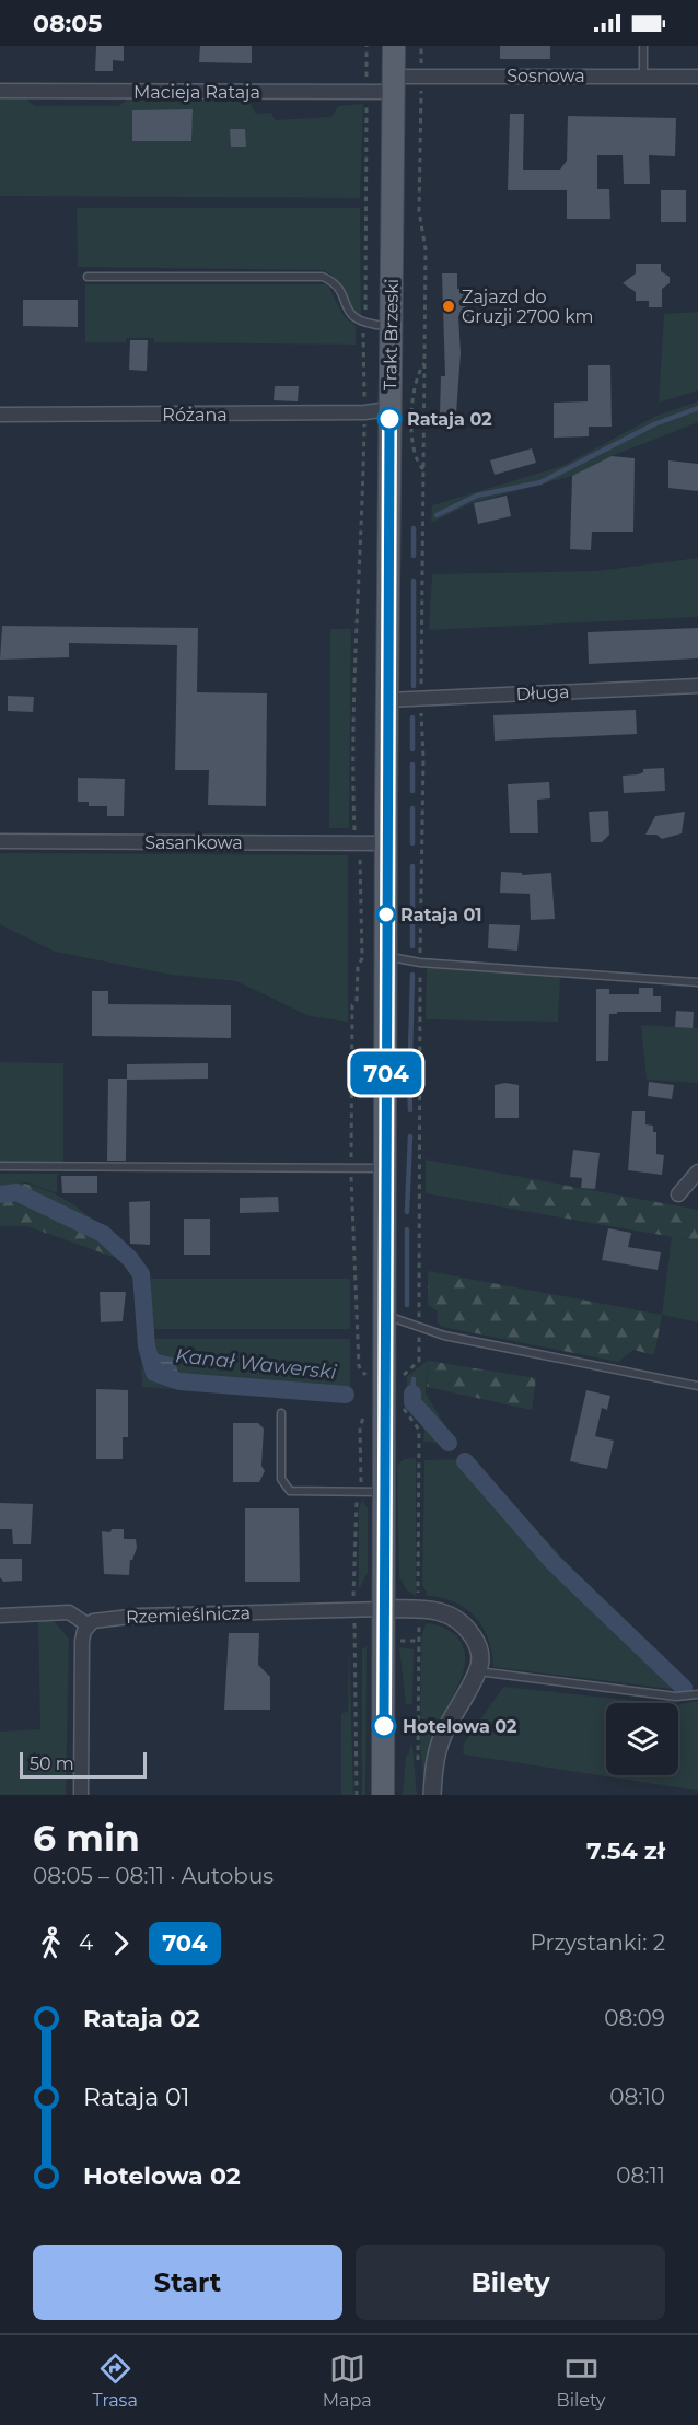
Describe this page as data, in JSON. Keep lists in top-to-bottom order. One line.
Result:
{"streets":{"main road":["Trakt Brzeski"],"street":["Sosnowa","Macieja Rataja","Różana","Długa","Sasankowa","Rzemieślnicza"]},"crossings":[["Sosnowa","Macieja Rataja"],["Sosnowa","Trakt Brzeski"],["Macieja Rataja","Trakt Brzeski"],["Trakt Brzeski","Różana"],["Trakt Brzeski","Długa"],["Trakt Brzeski","Sasankowa"],["Trakt Brzeski","Rzemieślnicza"]],"water":["Kanał Wawerski"],"places":["Zajazd do Gruzji 2700 km","Rataja 02","Rataja 01","Hotelowa 02"],"lines":["bus line 704"],"scale_bar":"50 m","page":{"status":"08:05","on_map":"704","scale":"50 m","heading":["6 min","08:05 – 08:11 · Autobus","7.54 zł"],"legs":["4","704","Przystanki: 2"],"list":[{"name":"Rataja 02","value":"08:09"},{"name":"Rataja 01","value":"08:10"},{"name":"Hotelowa 02","value":"08:11"}],"buttons":["Start","Bilety"],"tabs":["Trasa","Mapa","Bilety"]}}
